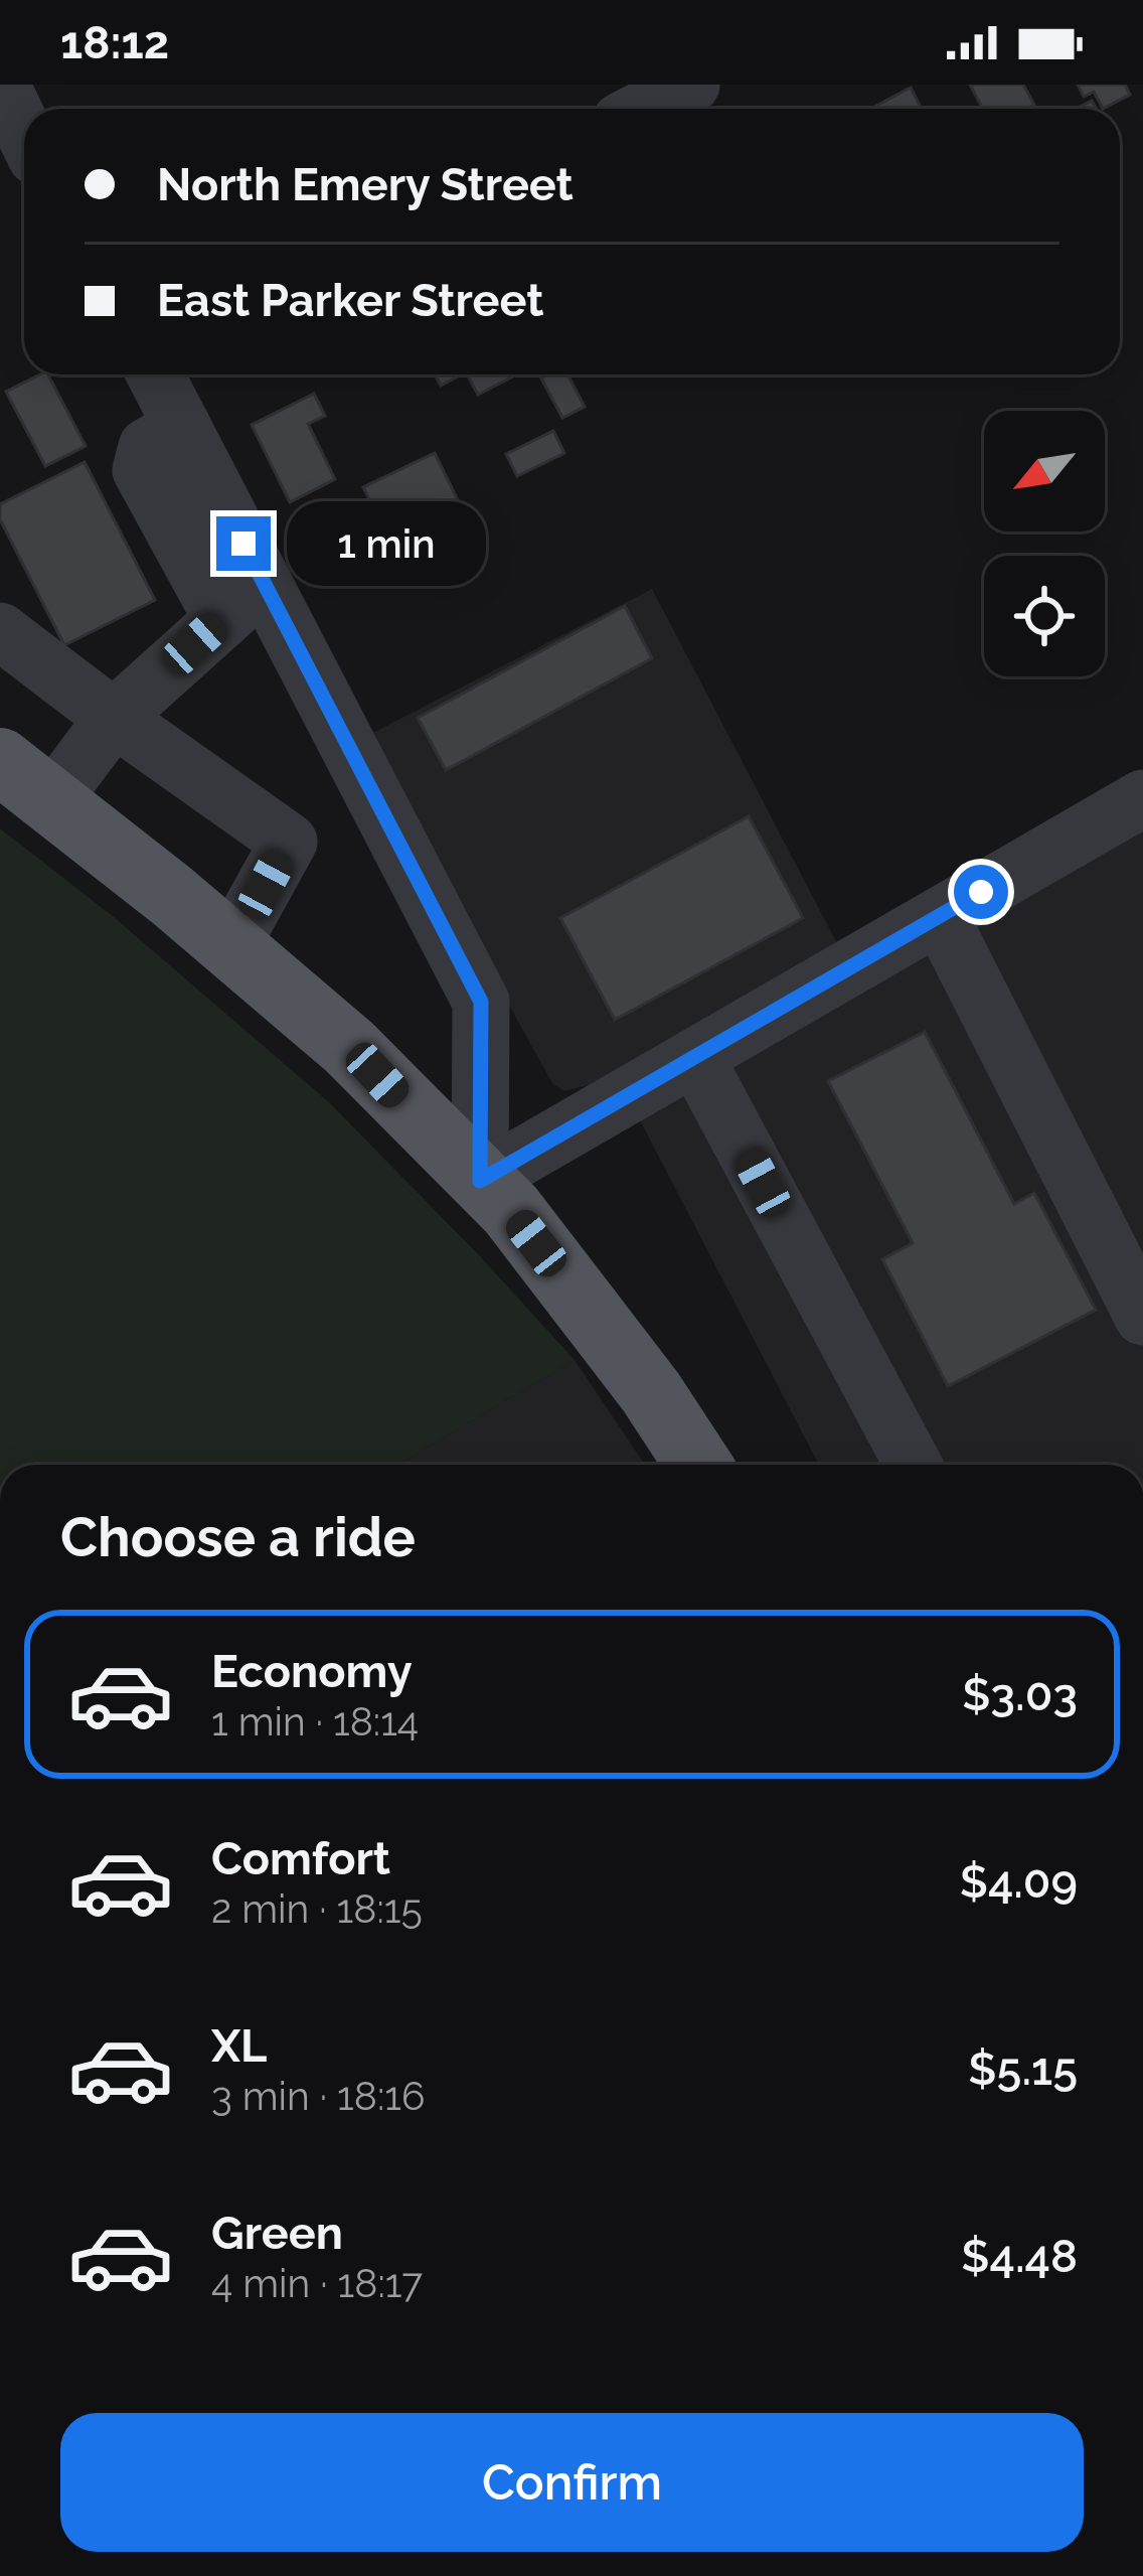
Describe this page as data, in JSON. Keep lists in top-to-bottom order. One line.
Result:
{"north":"bottom left","page":{"status":"18:12","banner":["North Emery Street","East Parker Street"],"bubble":"1 min","heading":"Choose a ride","list":[{"name":"Economy","note":"1 min · 18:14","value":"$3.03"},{"name":"Comfort","note":"2 min · 18:15","value":"$4.09"},{"name":"XL","note":"3 min · 18:16","value":"$5.15"},{"name":"Green","note":"4 min · 18:17","value":"$4.48"}],"buttons":"Confirm"}}
